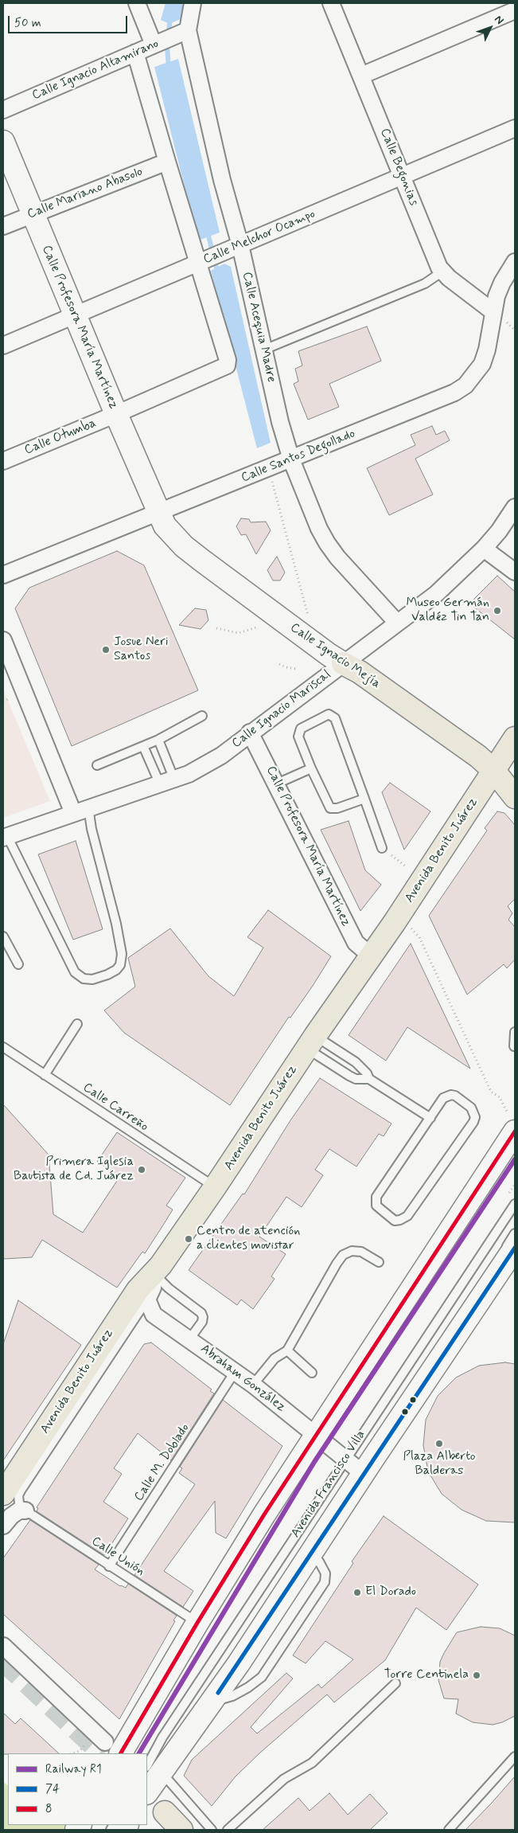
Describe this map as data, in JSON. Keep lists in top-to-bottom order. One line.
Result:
{"streets":{"main road":["Calle Profesora María Martínez","Calle Ignacio Mejía","Avenida Benito Juárez","Avenida Francisco Villa"],"street":["Calle Ignacio Altamirano","Calle Begonias","Calle Mariano Abasolo","Calle Melchor Ocampo","Calle Acequia Madre","Calle Otumba","Calle Santos Degollado","Calle Ignacio Mariscal","Abraham González"],"lane":["Calle Carreño","Calle M. Doblado","Calle Unión"]},"crossings":[["Calle Ignacio Altamirano","Calle Acequia Madre"],["Calle Begonias","Calle Melchor Ocampo"],["Calle Begonias","Calle Santos Degollado"],["Calle Mariano Abasolo","Calle Profesora María Martínez"],["Calle Melchor Ocampo","Calle Profesora María Martínez"],["Calle Melchor Ocampo","Calle Acequia Madre"],["Calle Melchor Ocampo","Calle Otumba"],["Calle Profesora María Martínez","Calle Otumba"],["Calle Profesora María Martínez","Calle Santos Degollado"],["Calle Profesora María Martínez","Calle Ignacio Mejía"],["Calle Profesora María Martínez","Calle Ignacio Mariscal"],["Calle Profesora María Martínez","Avenida Benito Juárez"],["Calle Acequia Madre","Calle Santos Degollado"],["Calle Acequia Madre","Calle Ignacio Mariscal"],["Calle Santos Degollado","Calle Ignacio Mejía"],["Calle Ignacio Mejía","Calle Ignacio Mariscal"],["Calle Ignacio Mejía","Avenida Benito Juárez"],["Avenida Benito Juárez","Calle Carreño"],["Abraham González","Calle M. Doblado"],["Abraham González","Avenida Francisco Villa"],["Calle M. Doblado","Calle Unión"]],"places":["Museo Germán Valdéz Tin Tan","Josue Neri Santos","Primera Iglesia Bautista de Cd. Juárez","Centro de atención a clientes movistar","Plaza Alberto Balderas","El Dorado","Torre Centinela"],"lines":["transit line 8","rail line R1","transit line 74"],"legend":["Railway R1","74","8"],"scale_bar":"50 m","north":"top right"}
